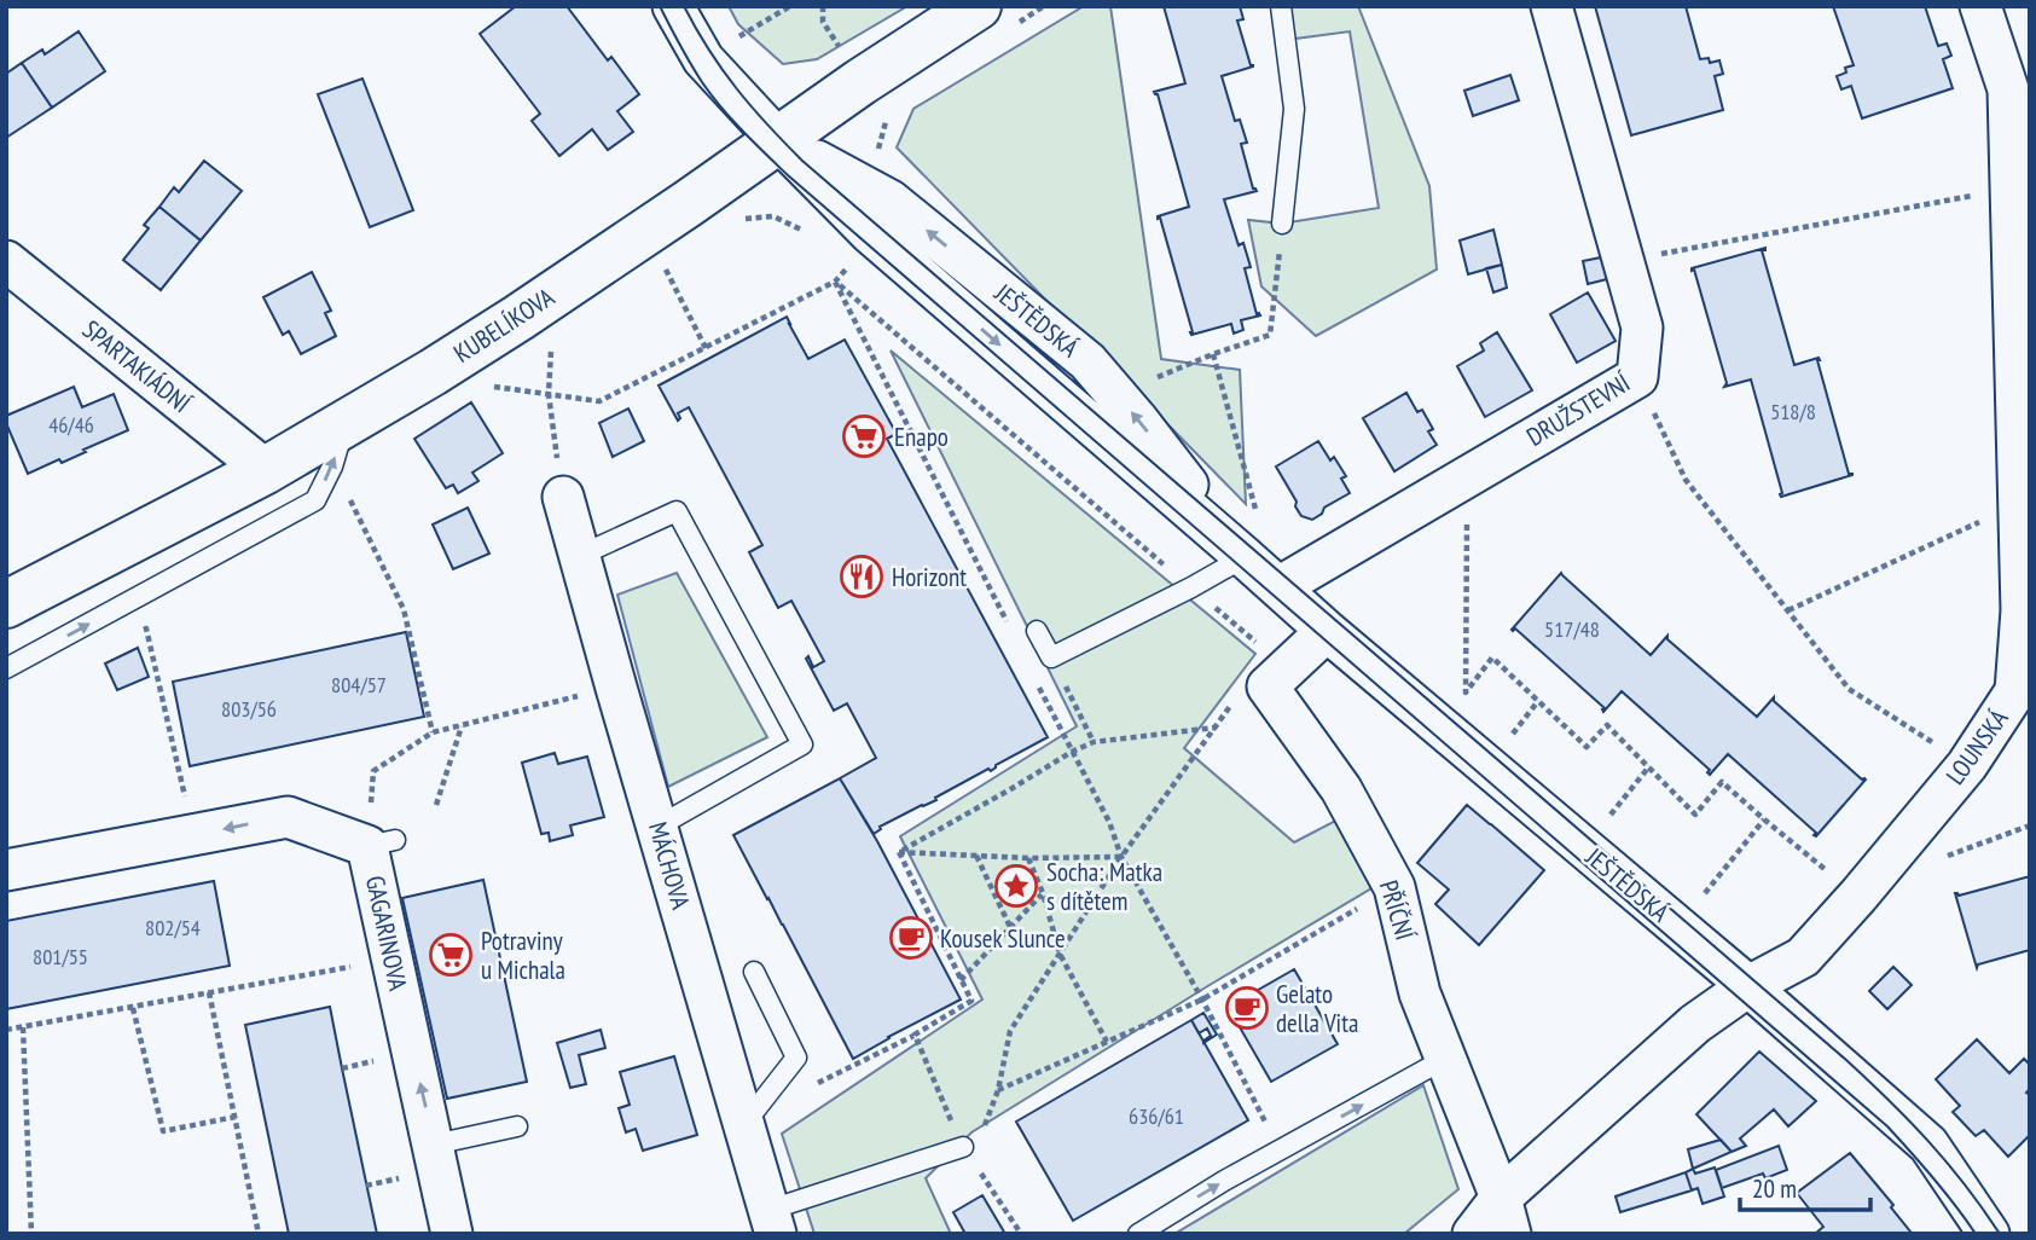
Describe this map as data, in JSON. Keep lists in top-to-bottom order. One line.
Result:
{"streets":{"street":["JEŠTĚDSKÁ","KUBELÍKOVA","SPARTAKIÁDNÍ","DRUŽSTEVNÍ","LOUNSKÁ","MÁCHOVA","PŘÍČNÍ","GAGARINOVA"]},"crossings":[["JEŠTĚDSKÁ","KUBELÍKOVA"],["JEŠTĚDSKÁ","DRUŽSTEVNÍ"],["JEŠTĚDSKÁ","LOUNSKÁ"],["JEŠTĚDSKÁ","PŘÍČNÍ"],["KUBELÍKOVA","SPARTAKIÁDNÍ"],["LOUNSKÁ","PŘÍČNÍ"]],"places":{"supermarket":["Enapo","Potraviny u Michala"],"restaurant":["Horizont"],"place":["Socha: Matka s dítětem"],"cafe":["Kousek Slunce","Gelato della Vita"]},"house_numbers":["518/8","46/46","517/48","804/57","803/56","802/54","801/55","636/61"],"scale_bar":"20 m"}
